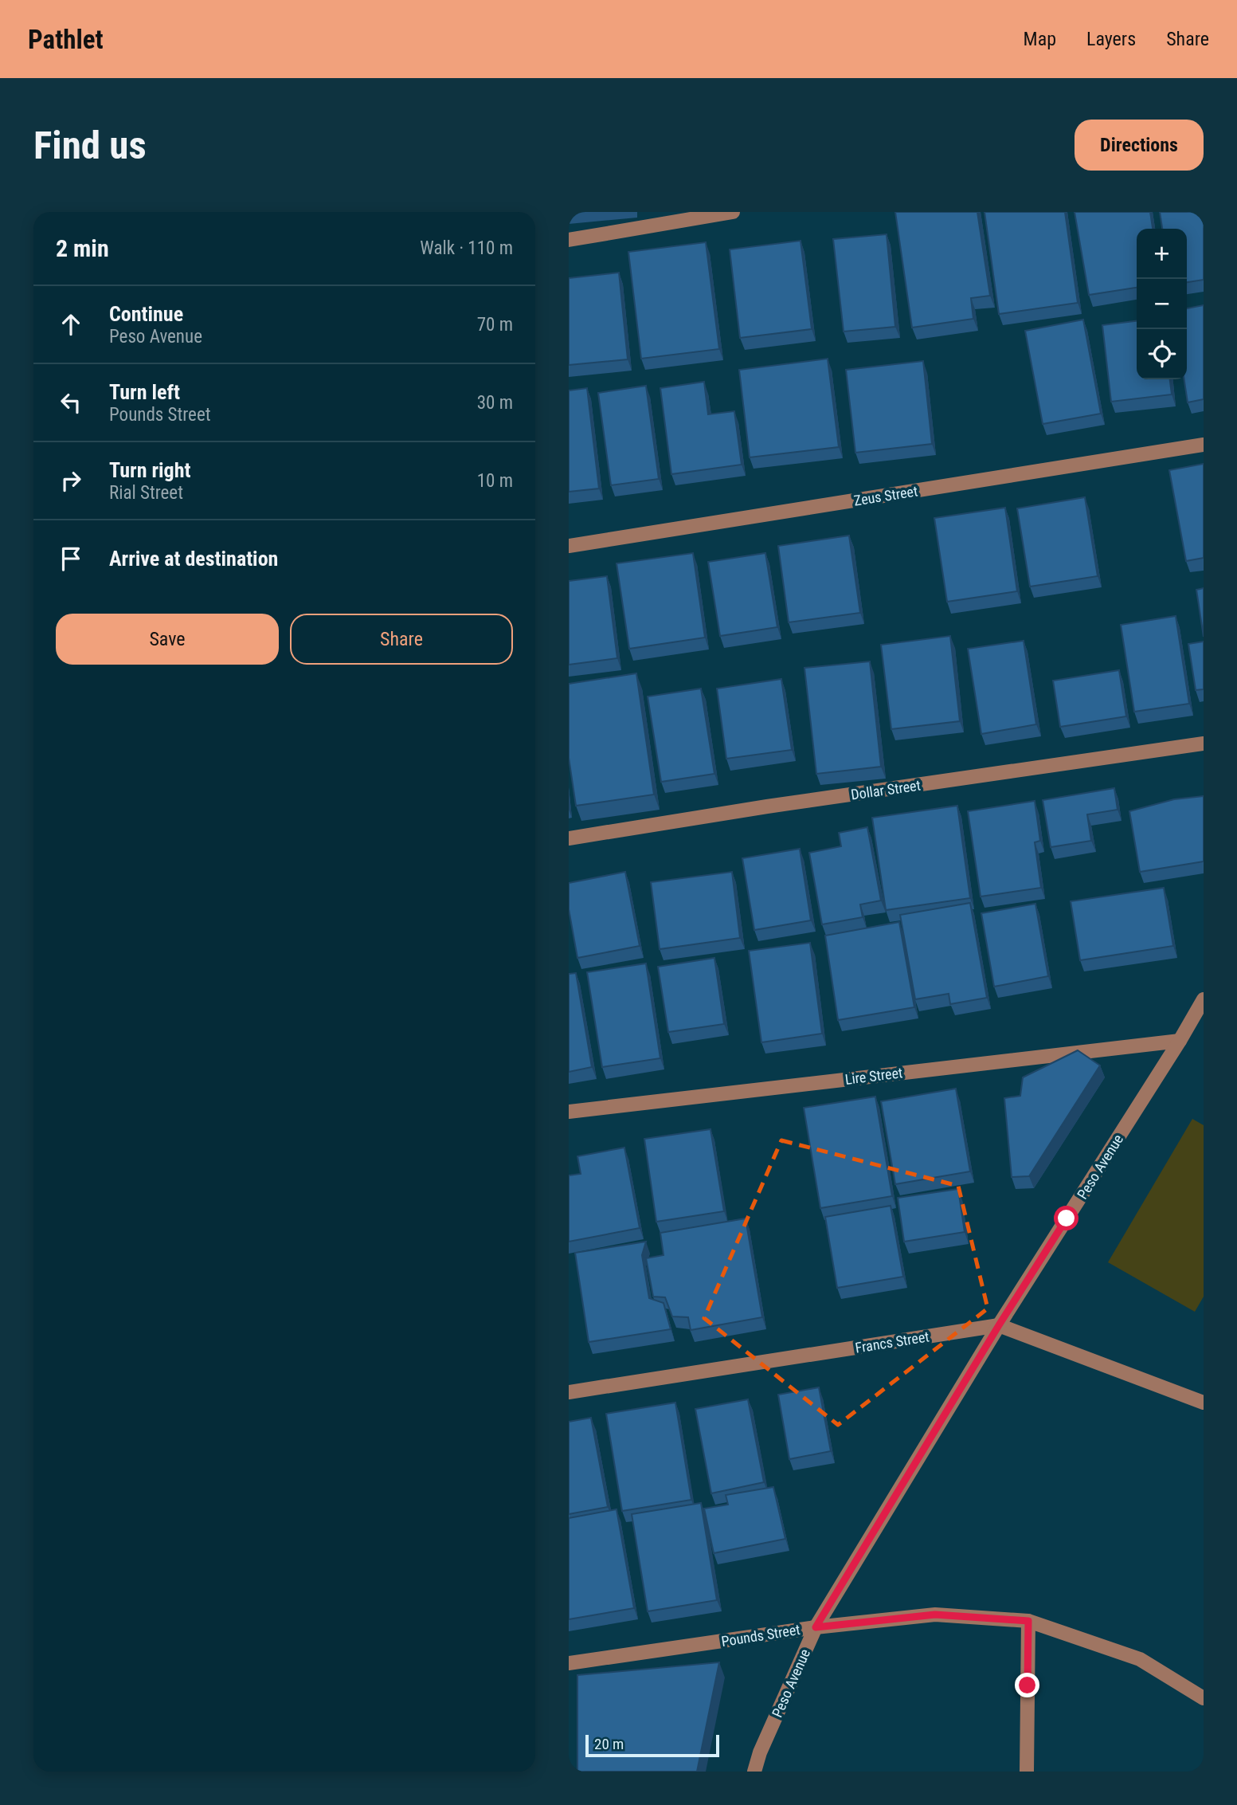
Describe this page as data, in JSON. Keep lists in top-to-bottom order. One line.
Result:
{"streets":{"street":["Zeus Street","Dollar Street","Lire Street","Peso Avenue","Francs Street","Pounds Street"]},"crossings":[["Lire Street","Peso Avenue"],["Peso Avenue","Francs Street"],["Peso Avenue","Pounds Street"]],"scale_bar":"20 m","page":{"header":"Pathlet","nav":["Map","Layers","Share"],"buttons":["Directions",["Save","Share"]],"title":"Find us","heading":["2 min","Walk · 110 m"],"map_buttons":["+","−"],"list":[["Continue","Peso Avenue","70 m"],["Turn left","Pounds Street","30 m"],["Turn right","Rial Street","10 m"],"Arrive at destination"],"scale":"20 m"}}
